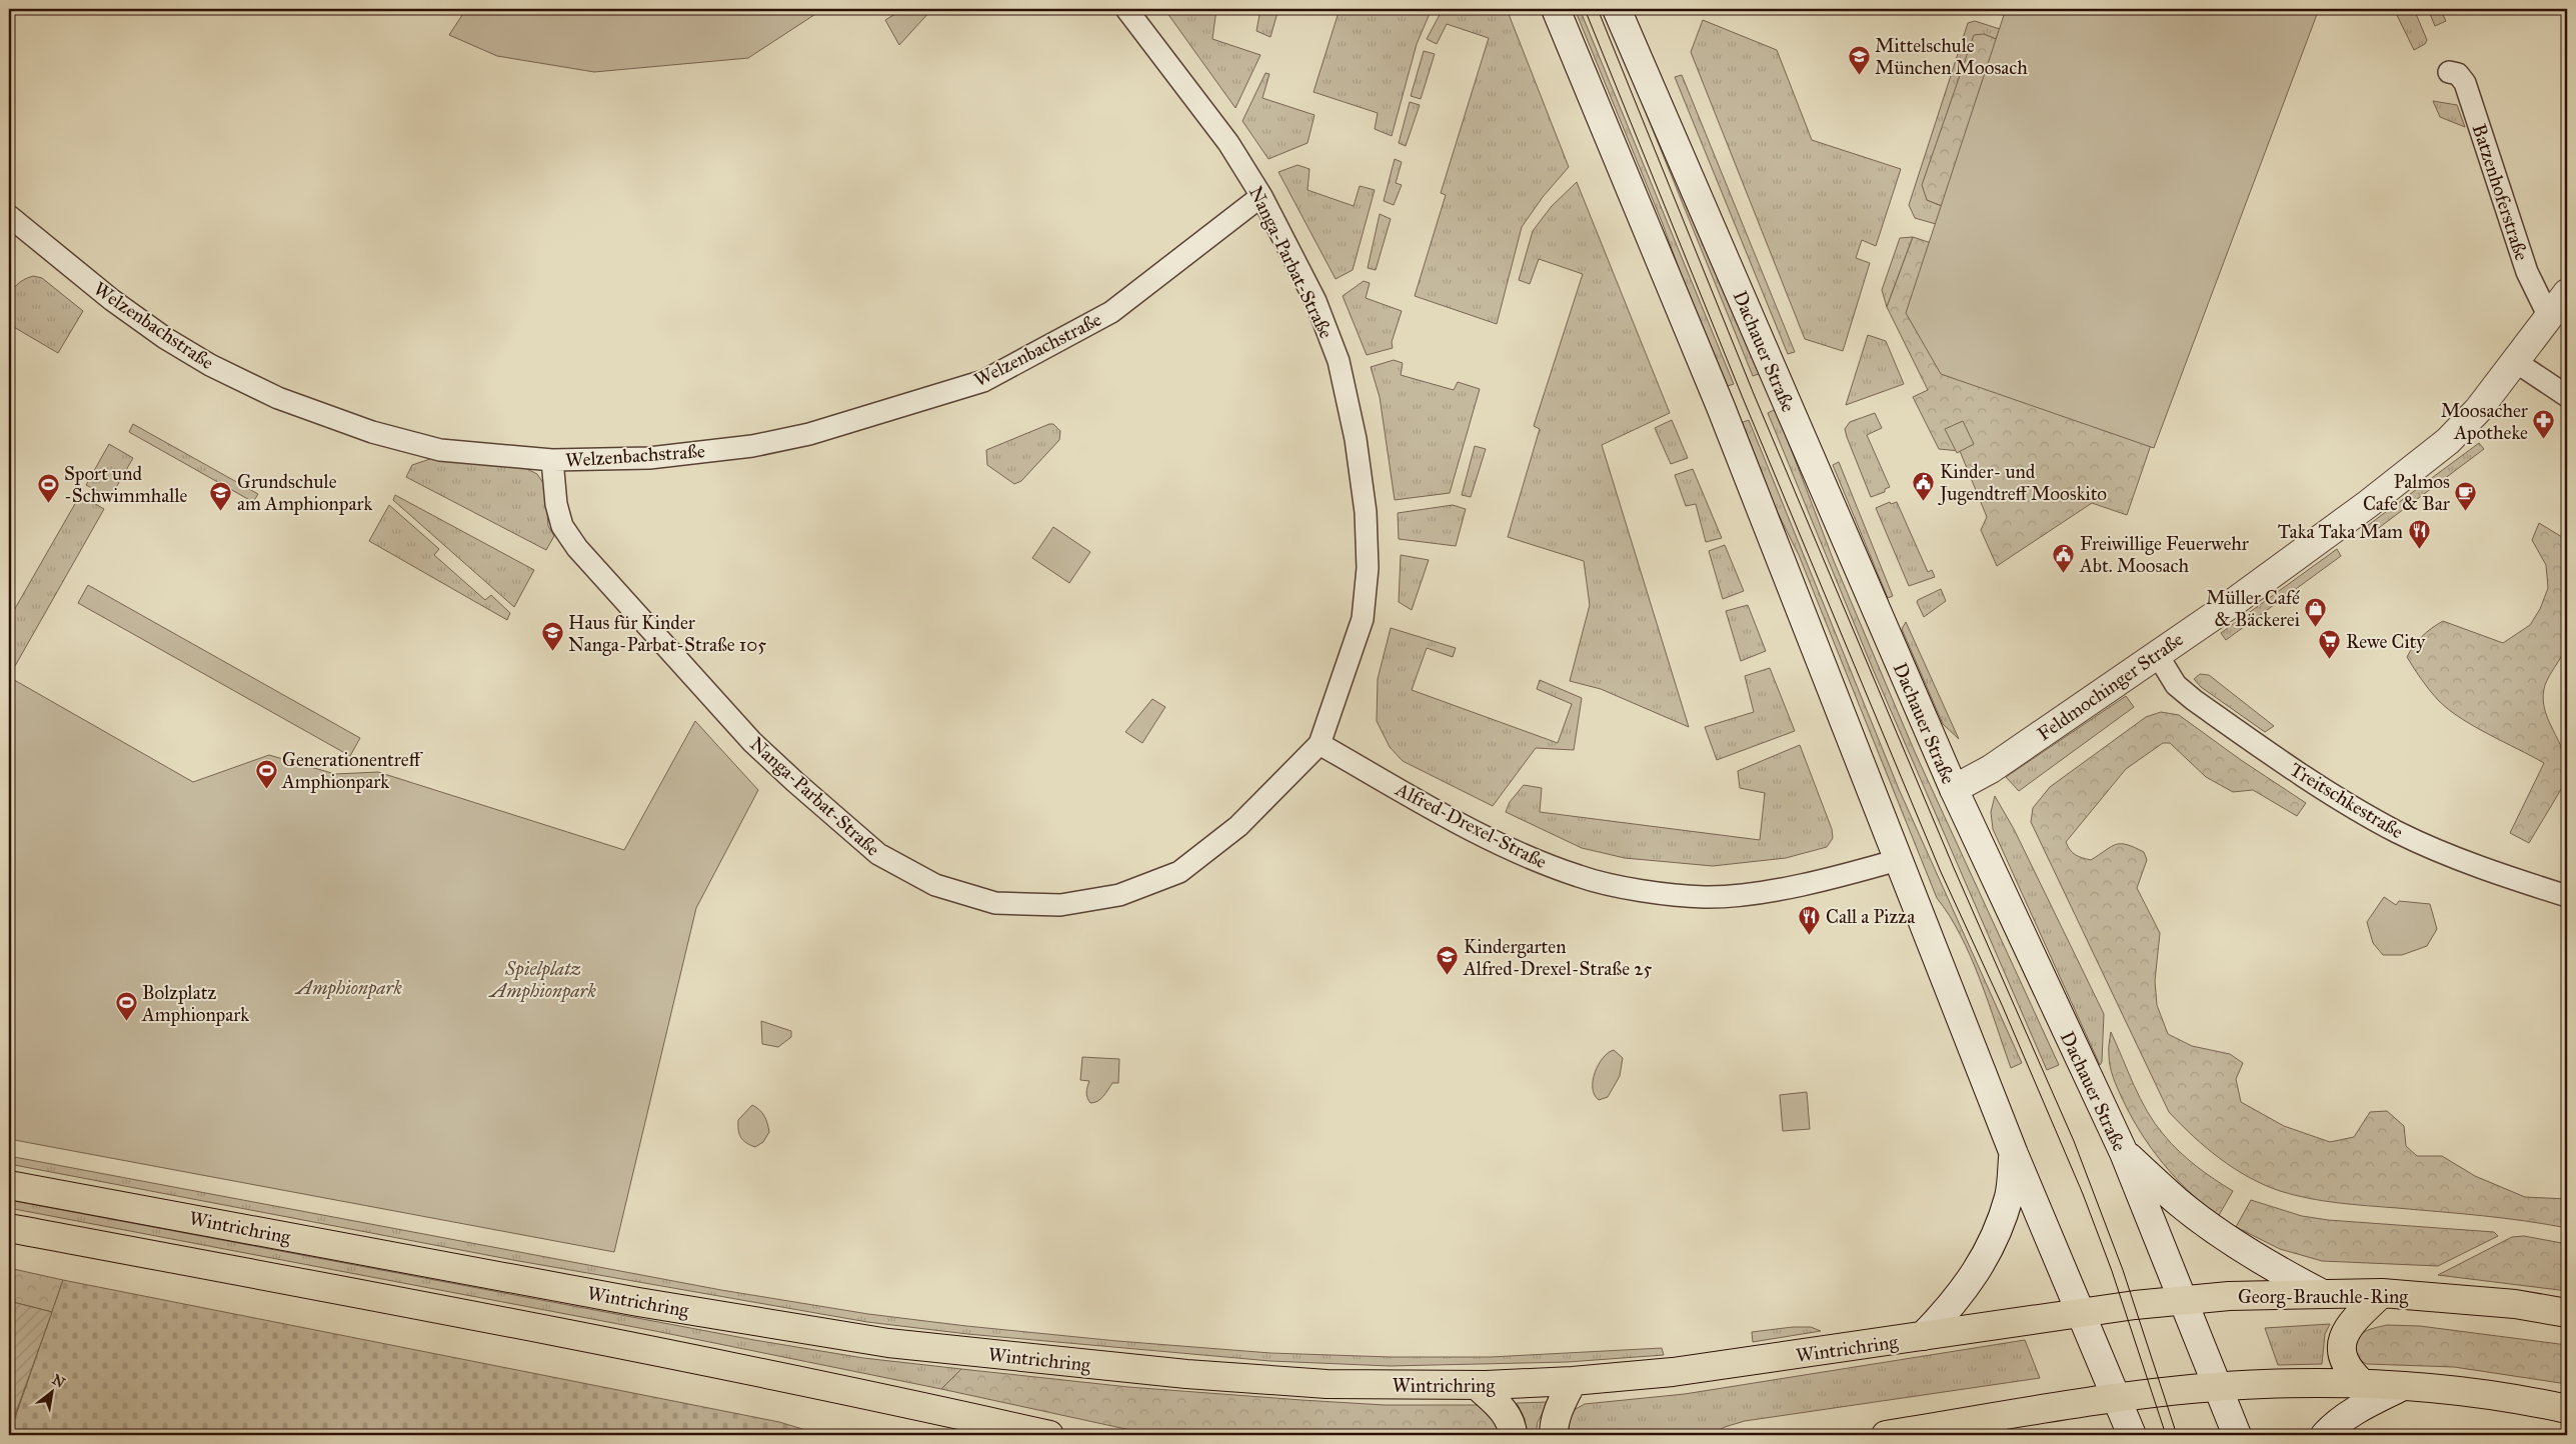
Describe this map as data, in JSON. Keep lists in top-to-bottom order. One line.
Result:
{"streets":{"main road":["Dachauer Straße","Feldmochinger Straße","Wintrichring","Georg-Brauchle-Ring"],"street":["Batzenhoferstraße","Nanga-Parbat-Straße","Welzenbachstraße","Treitschkestraße","Alfred-Drexel-Straße"]},"crossings":[["Batzenhoferstraße","Feldmochinger Straße"],["Nanga-Parbat-Straße","Welzenbachstraße"],["Nanga-Parbat-Straße","Alfred-Drexel-Straße"],["Dachauer Straße","Feldmochinger Straße"],["Dachauer Straße","Georg-Brauchle-Ring"],["Feldmochinger Straße","Treitschkestraße"],["Wintrichring","Georg-Brauchle-Ring"]],"parks":["Spielplatz Amphionpark","Amphionpark"],"places":{"school or university":["Mittelschule München Moosach","Grundschule am Amphionpark","Haus für Kinder Nanga-Parbat-Straße 105","Kindergarten Alfred-Drexel-Straße 25"],"pharmacy":["Moosacher Apotheke"],"public building":["Kinder- und Jugendtreff Mooskito","Freiwillige Feuerwehr Abt. Moosach"],"sports":["Sport und -Schwimmhalle","Generationentreff Amphionpark","Bolzplatz Amphionpark"],"cafe":["Palmos Cafe & Bar"],"restaurant":["Taka Taka Mam","Call a Pizza"],"shop":["Müller Café & Bäckerei"],"supermarket":["Rewe City"]},"north":"top right"}
